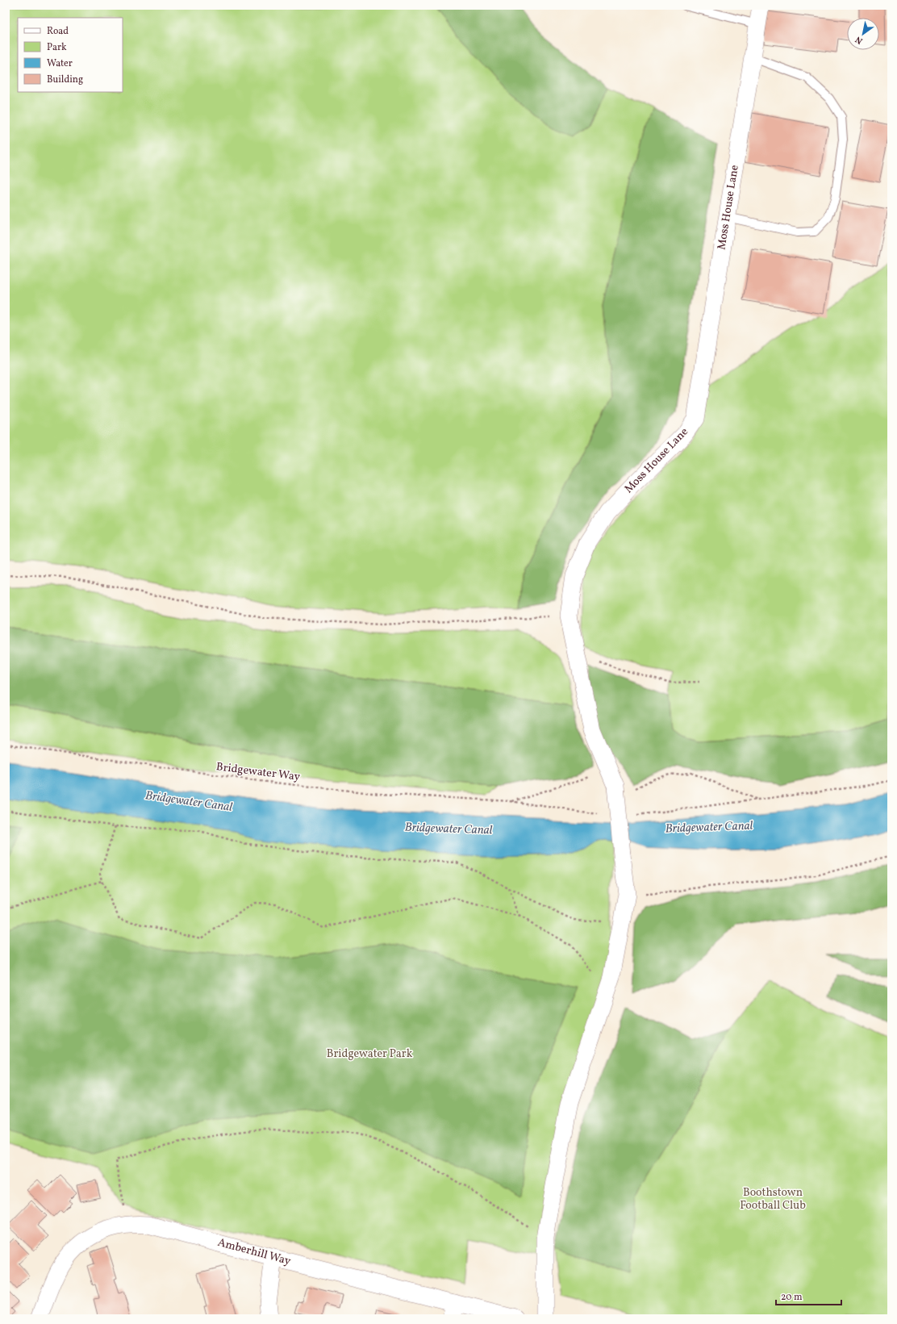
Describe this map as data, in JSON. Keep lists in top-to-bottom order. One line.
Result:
{"streets":{"street":["Moss House Lane","Amberhill Way"],"path":["Bridgewater Way"]},"water":["Bridgewater Canal"],"parks":["Bridgewater Park","Boothstown Football Club"],"legend":["Road","Park","Water","Building"],"scale_bar":"20 m","north":"bottom left"}
